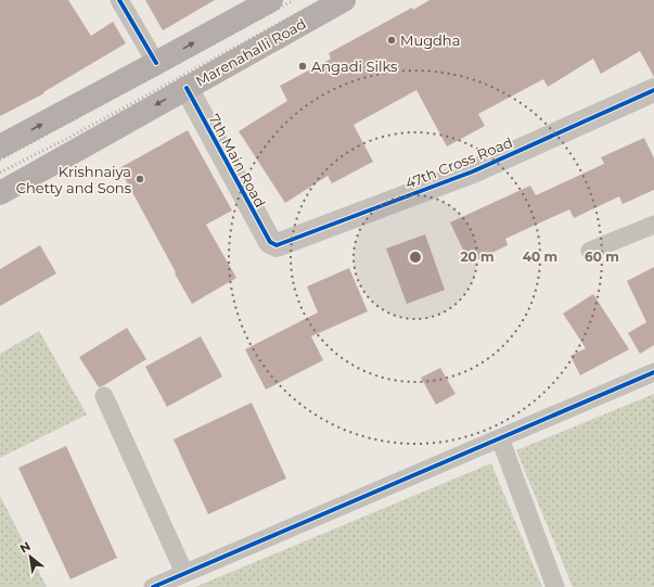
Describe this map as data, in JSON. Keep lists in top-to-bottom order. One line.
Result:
{"streets":{"main road":["Marenahalli Road"],"street":["7th Main Road","47th Cross Road"]},"crossings":[["Marenahalli Road","7th Main Road"],["7th Main Road","47th Cross Road"]],"places":["Mugdha","Angadi Silks","Krishnaiya Chetty and Sons"],"north":"top left","rings":["20 m","40 m","60 m"]}
